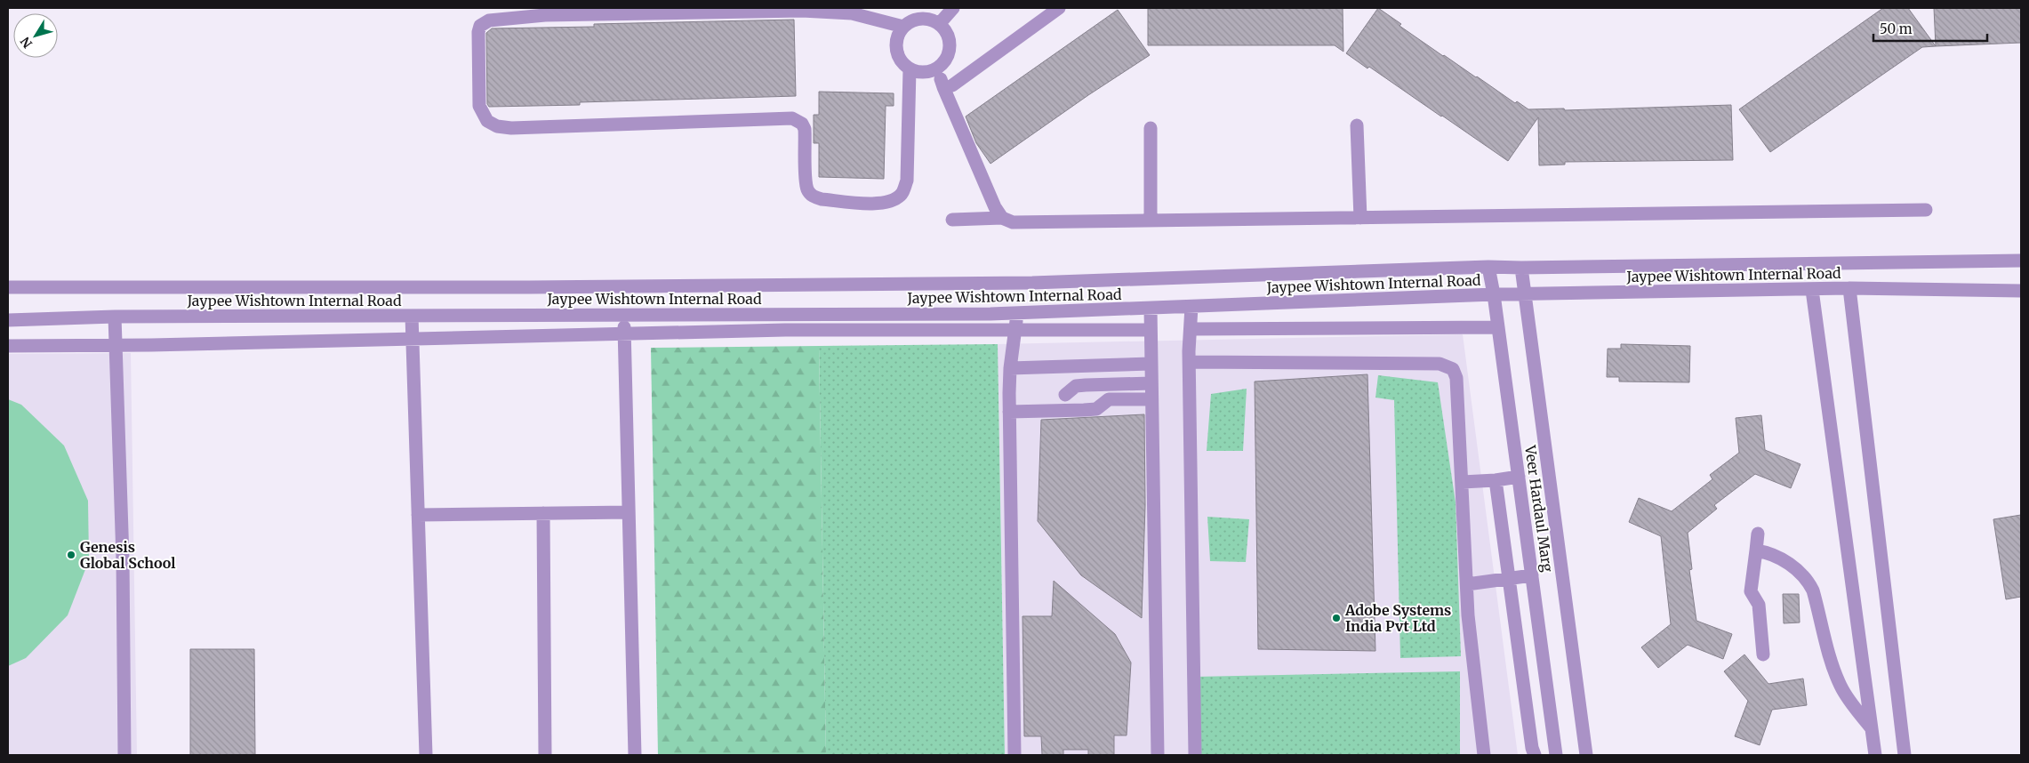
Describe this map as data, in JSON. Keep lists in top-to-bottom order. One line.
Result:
{"streets":{"street":["Jaypee Wishtown Internal Road","Veer Hardaul Marg"]},"crossings":[["Jaypee Wishtown Internal Road","Veer Hardaul Marg"]],"places":["Genesis Global School","Adobe Systems India Pvt Ltd"],"scale_bar":"50 m","north":"bottom left"}
